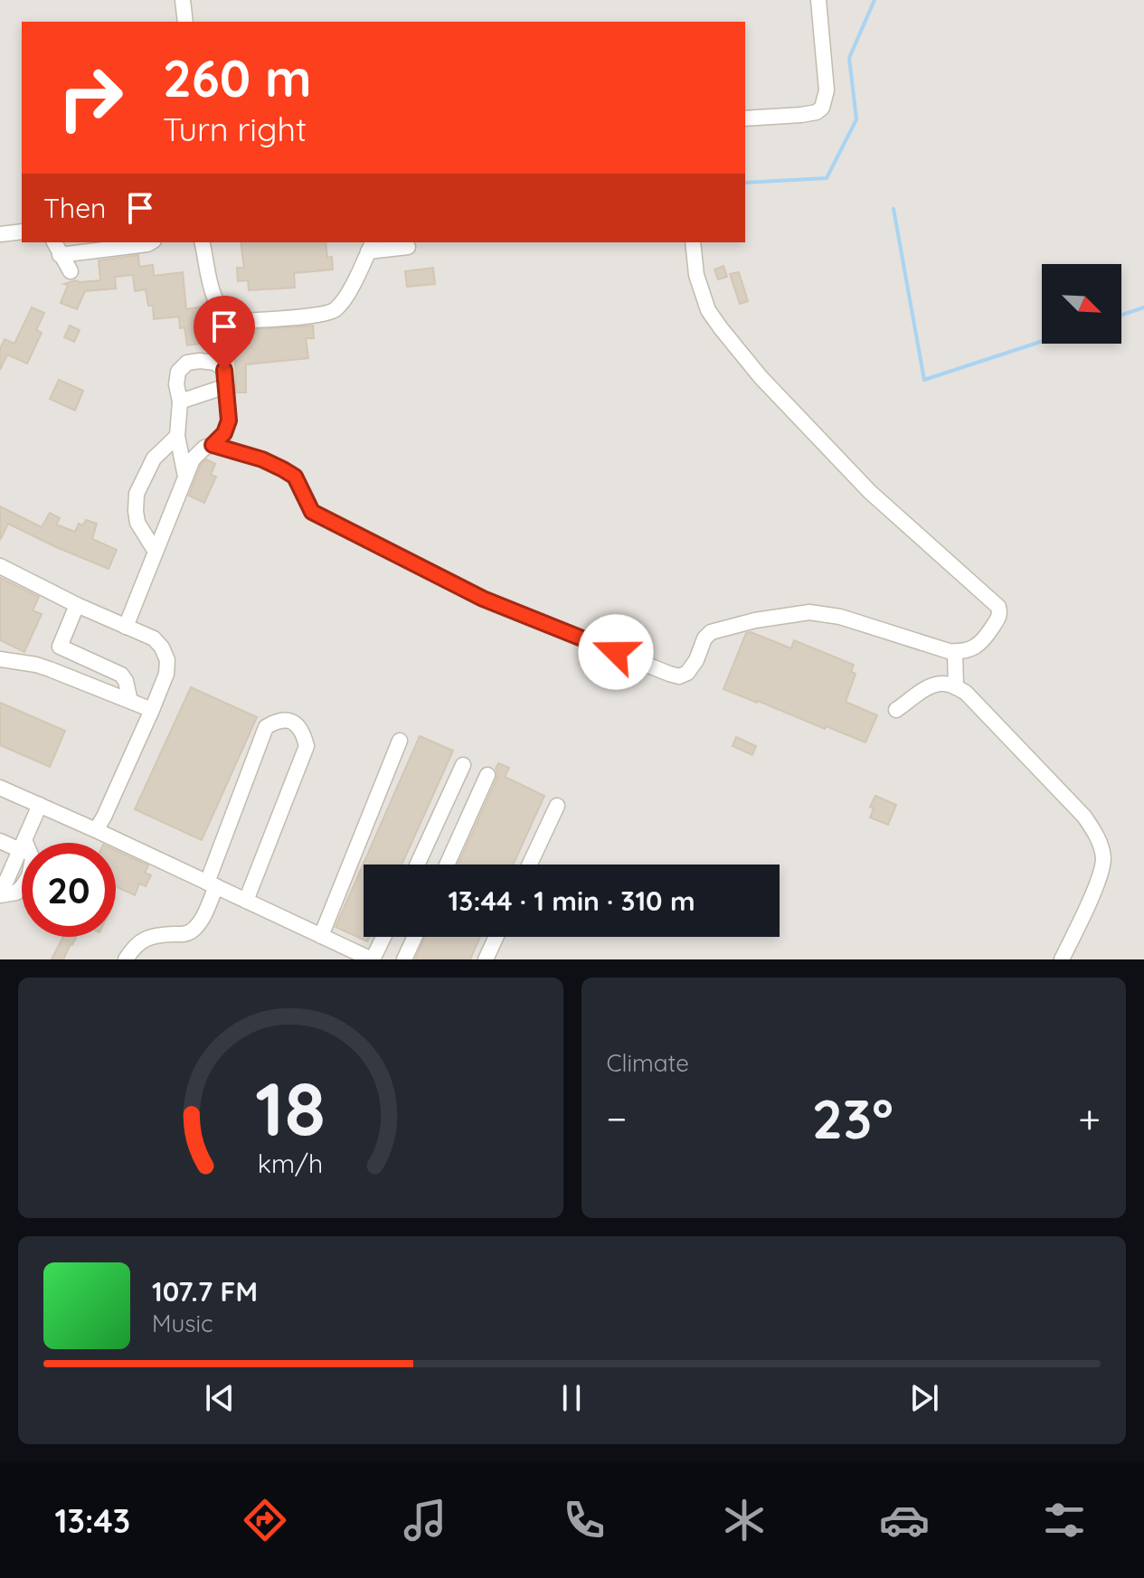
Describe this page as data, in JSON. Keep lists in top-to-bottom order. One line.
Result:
{"north":"bottom right","page":{"turn":["260 m","Turn right"],"then":"Then","limit":"20","trip":"13:44 · 1 min · 310 m","tile":"Climate","heat":["−","23°","+"],"song":["107.7 FM","Music"],"tabs":"13:43","gauge":["18","km/h"]}}
